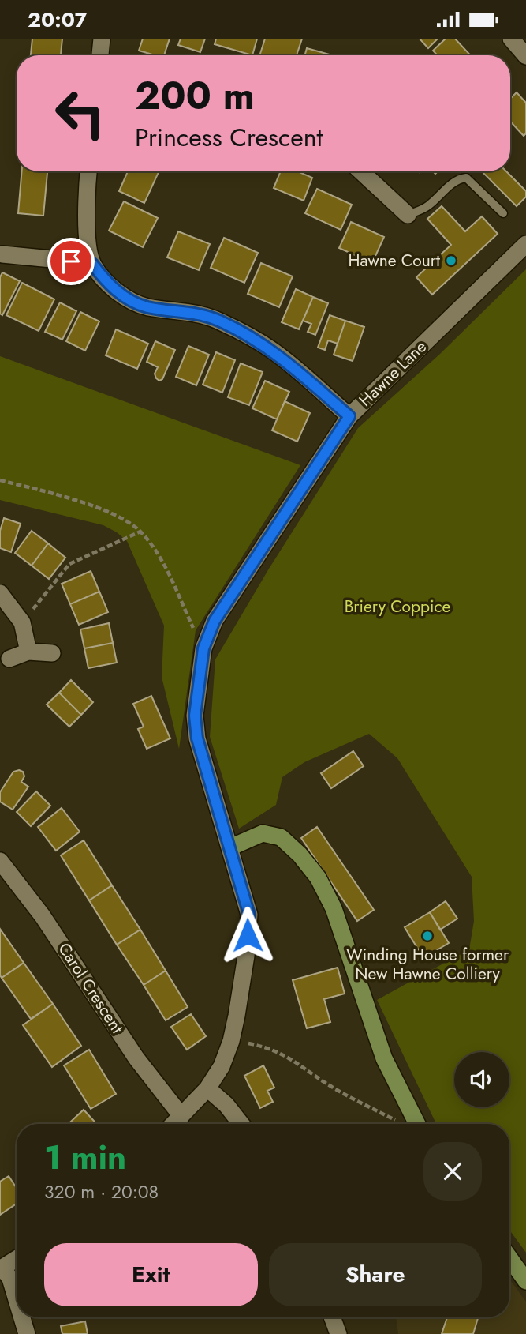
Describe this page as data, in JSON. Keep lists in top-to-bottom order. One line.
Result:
{"streets":{"street":["Hawne Lane","Carol Crescent"]},"crossings":[["Hawne Lane","Carol Crescent"]],"parks":["Briery Coppice"],"places":["Hawne Court","Winding House former New Hawne Colliery"],"page":{"status":"20:07","turn":["200 m","Princess Crescent"],"heading":["1 min","320 m · 20:08"],"buttons":["Exit","Share"]}}
